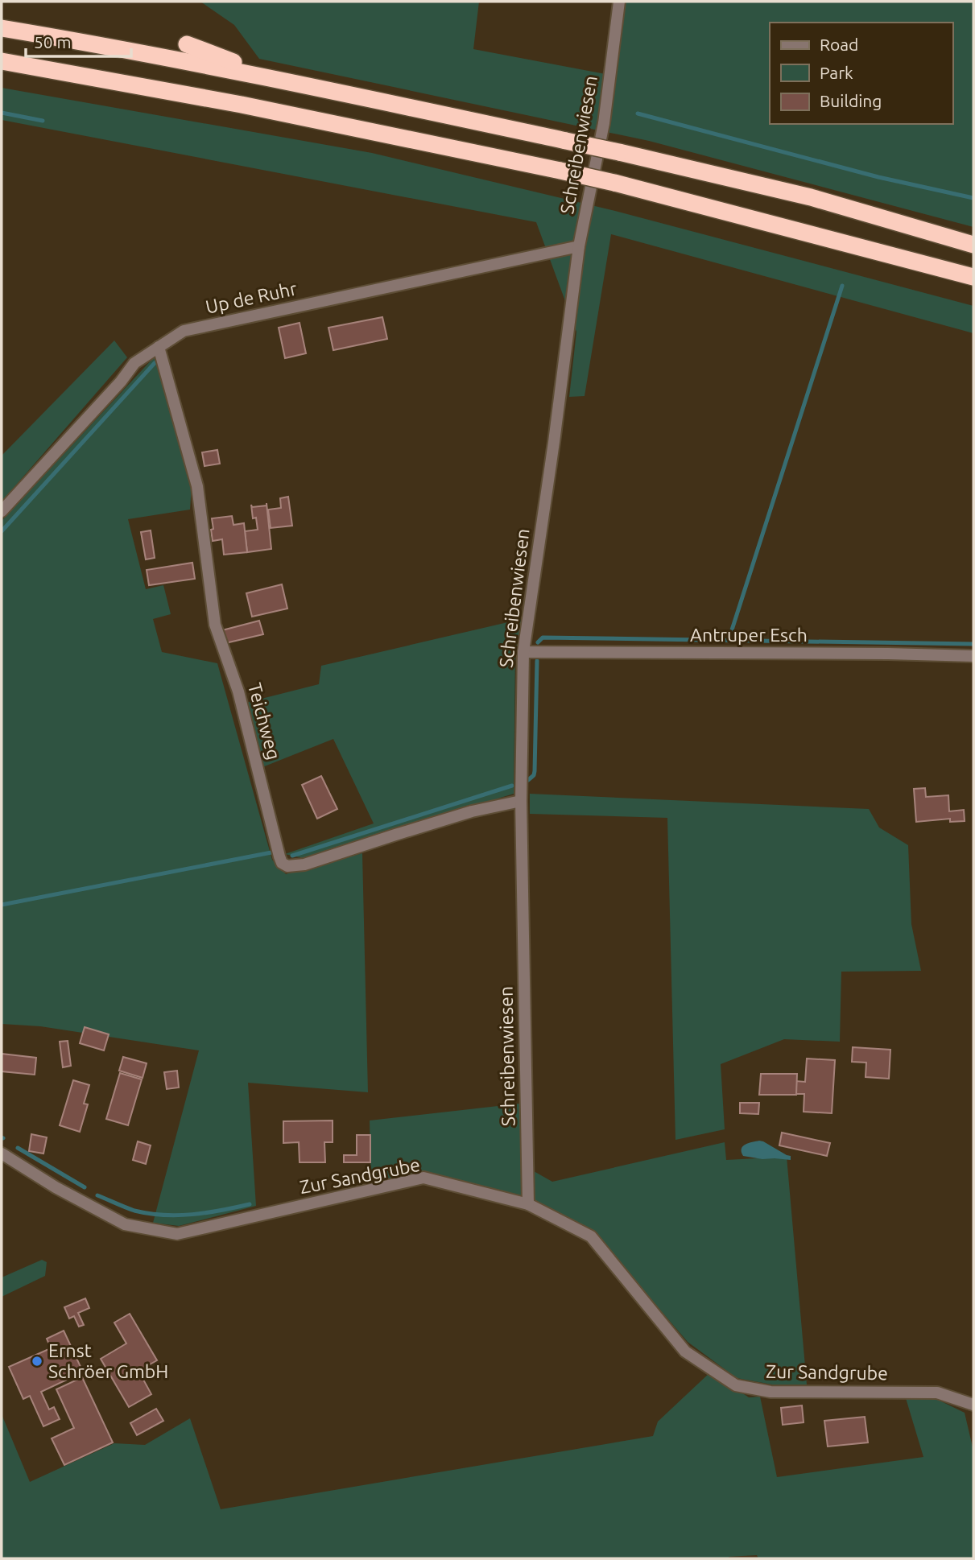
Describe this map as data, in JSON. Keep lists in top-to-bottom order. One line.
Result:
{"streets":{"street":["Schreibenwiesen","Up de Ruhr","Antruper Esch","Teichweg","Zur Sandgrube"]},"crossings":[["Schreibenwiesen","Up de Ruhr"],["Schreibenwiesen","Antruper Esch"],["Schreibenwiesen","Teichweg"],["Schreibenwiesen","Zur Sandgrube"],["Up de Ruhr","Teichweg"]],"places":["Ernst Schröer GmbH"],"legend":["Road","Park","Building"],"scale_bar":"50 m"}
